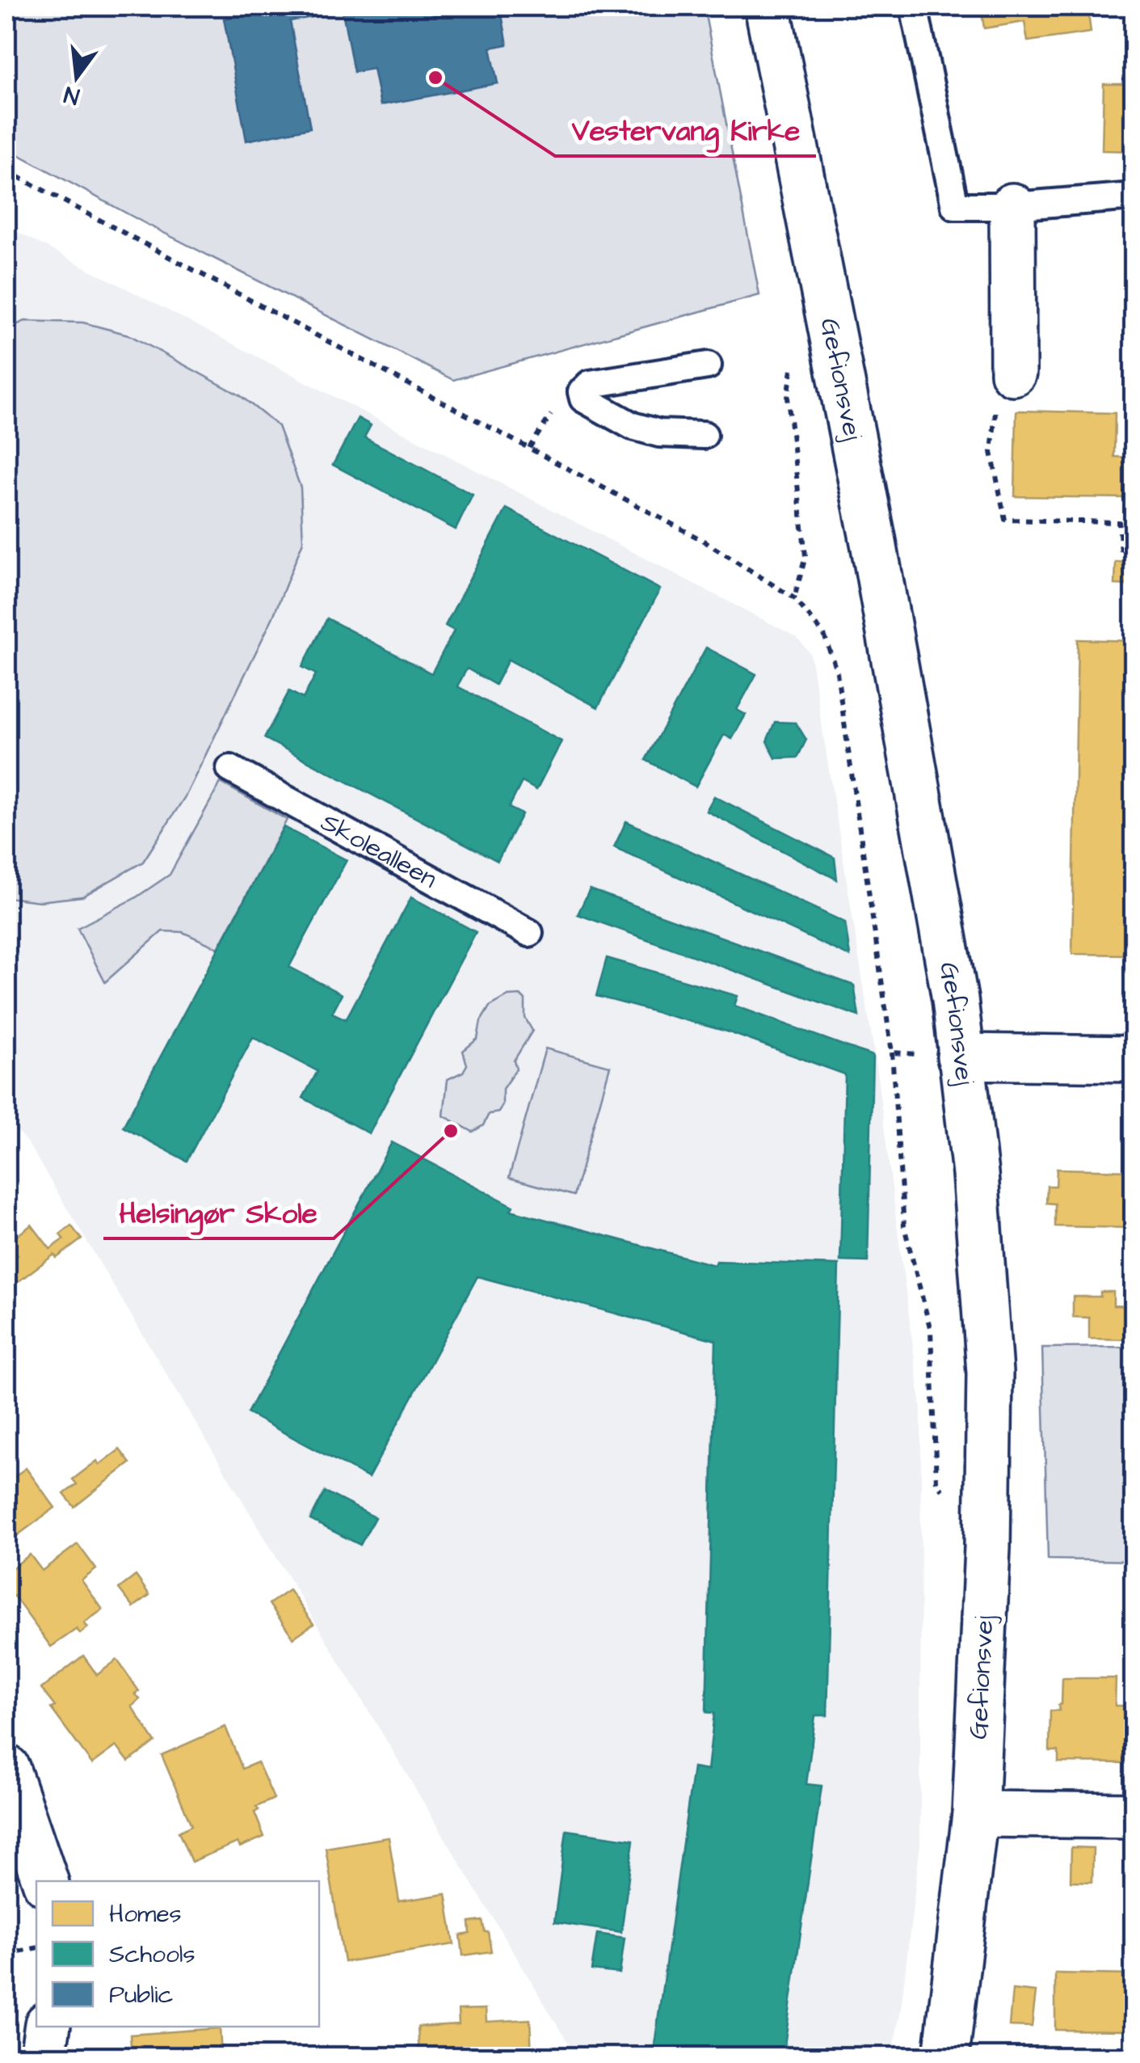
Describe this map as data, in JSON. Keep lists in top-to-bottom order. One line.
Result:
{"streets":{"main road":["Gefionsvej"],"lane":["Skolealleen"]},"places":["Vestervang Kirke","Helsingør Skole"],"legend":["Homes","Schools","Public"],"north":"bottom"}
